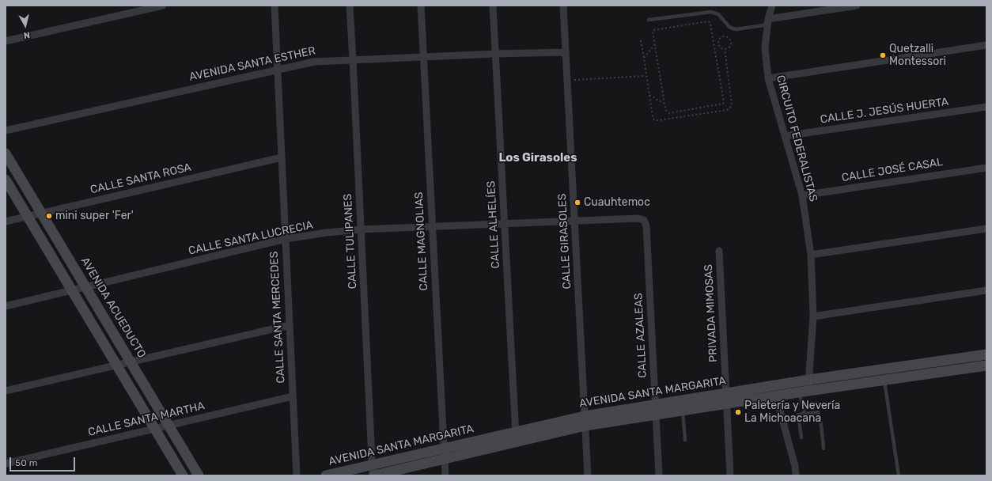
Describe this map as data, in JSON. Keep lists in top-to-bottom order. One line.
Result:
{"streets":{"main road":["AVENIDA ACUEDUCTO","AVENIDA SANTA MARGARITA"],"street":["AVENIDA SANTA ESTHER","CALLE J. JESÚS HUERTA","CIRCUITO FEDERALISTAS","CALLE JOSÉ CASAL","CALLE SANTA ROSA","CALLE ALHELÍES","CALLE SANTA LUCRECIA","CALLE TULIPANES","CALLE MAGNOLIAS","CALLE GIRASOLES","PRIVADA MIMOSAS","CALLE SANTA MERCEDES","CALLE AZALEAS","CALLE SANTA MARTHA"]},"crossings":[["AVENIDA SANTA ESTHER","CALLE ALHELÍES"],["AVENIDA SANTA ESTHER","CALLE TULIPANES"],["AVENIDA SANTA ESTHER","CALLE MAGNOLIAS"],["AVENIDA SANTA ESTHER","CALLE GIRASOLES"],["AVENIDA SANTA ESTHER","CALLE SANTA MERCEDES"],["CALLE J. JESÚS HUERTA","CIRCUITO FEDERALISTAS"],["CIRCUITO FEDERALISTAS","CALLE JOSÉ CASAL"],["CIRCUITO FEDERALISTAS","AVENIDA SANTA MARGARITA"],["CALLE SANTA ROSA","AVENIDA ACUEDUCTO"],["CALLE SANTA ROSA","CALLE SANTA MERCEDES"],["CALLE ALHELÍES","CALLE SANTA LUCRECIA"],["CALLE ALHELÍES","AVENIDA SANTA MARGARITA"],["CALLE SANTA LUCRECIA","CALLE TULIPANES"],["CALLE SANTA LUCRECIA","CALLE MAGNOLIAS"],["CALLE SANTA LUCRECIA","CALLE GIRASOLES"],["CALLE SANTA LUCRECIA","AVENIDA ACUEDUCTO"],["CALLE SANTA LUCRECIA","CALLE SANTA MERCEDES"],["CALLE SANTA LUCRECIA","CALLE AZALEAS"],["CALLE TULIPANES","AVENIDA SANTA MARGARITA"],["CALLE MAGNOLIAS","AVENIDA SANTA MARGARITA"],["CALLE GIRASOLES","AVENIDA SANTA MARGARITA"],["AVENIDA ACUEDUCTO","CALLE SANTA MARTHA"],["PRIVADA MIMOSAS","AVENIDA SANTA MARGARITA"],["CALLE SANTA MERCEDES","CALLE SANTA MARTHA"],["CALLE AZALEAS","AVENIDA SANTA MARGARITA"]],"districts":["Los Girasoles"],"places":["Quetzalli Montessori","Cuauhtemoc","mini super 'Fer'","Paletería y Nevería La Michoacana"],"scale_bar":"50 m","north":"bottom"}
